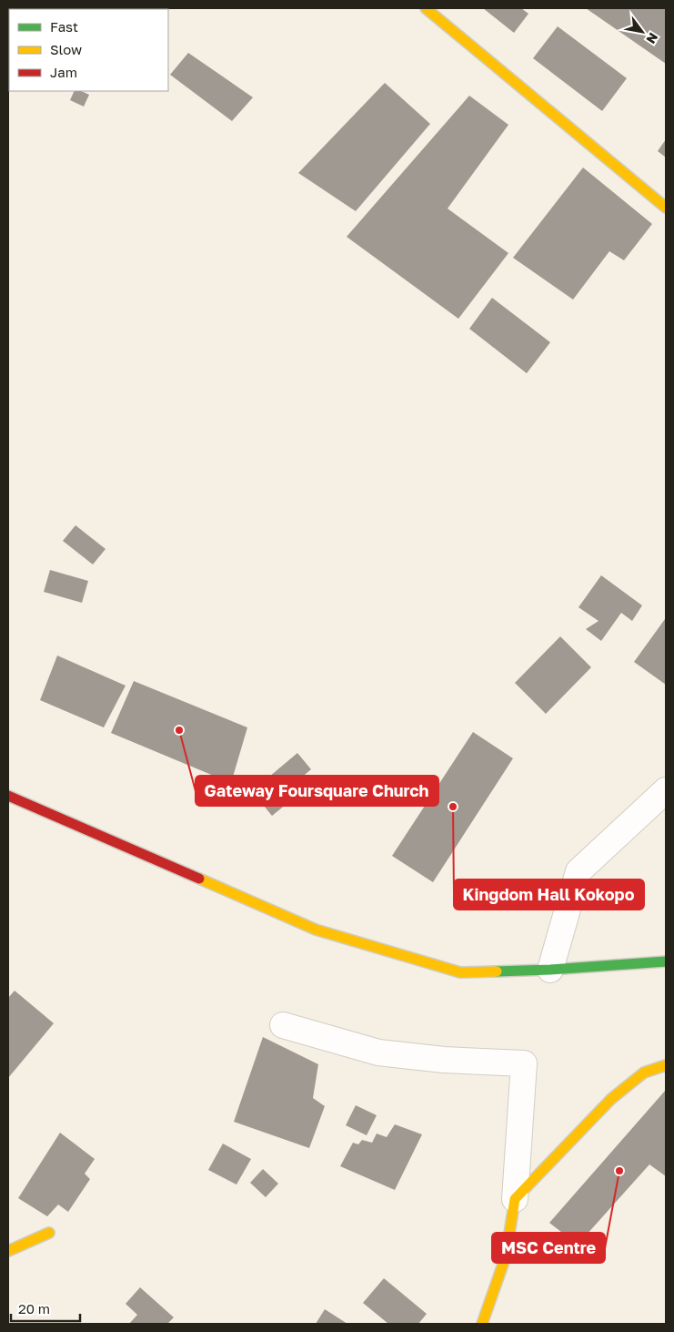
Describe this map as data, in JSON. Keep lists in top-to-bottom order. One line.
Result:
{"places":["Gateway Foursquare Church","Kingdom Hall Kokopo","MSC Centre"],"legend":["Fast","Slow","Jam"],"scale_bar":"20 m","north":"bottom right"}
